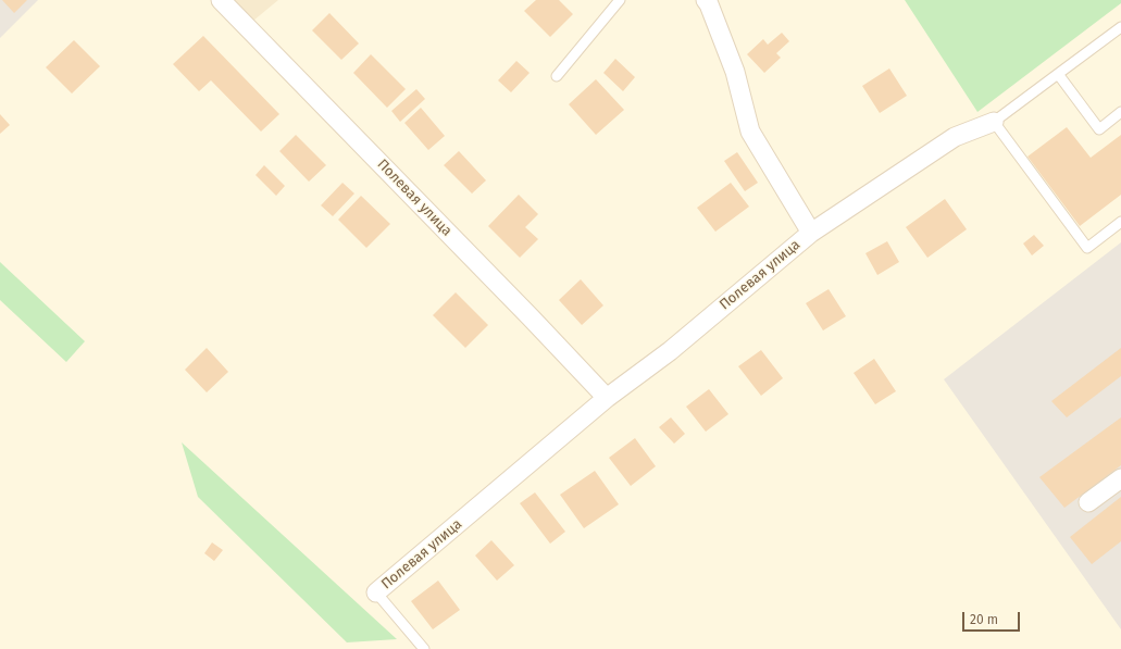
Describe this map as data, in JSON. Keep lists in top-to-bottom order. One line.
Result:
{"streets":{"street":["Полевая улица"]},"scale_bar":"20 m"}
